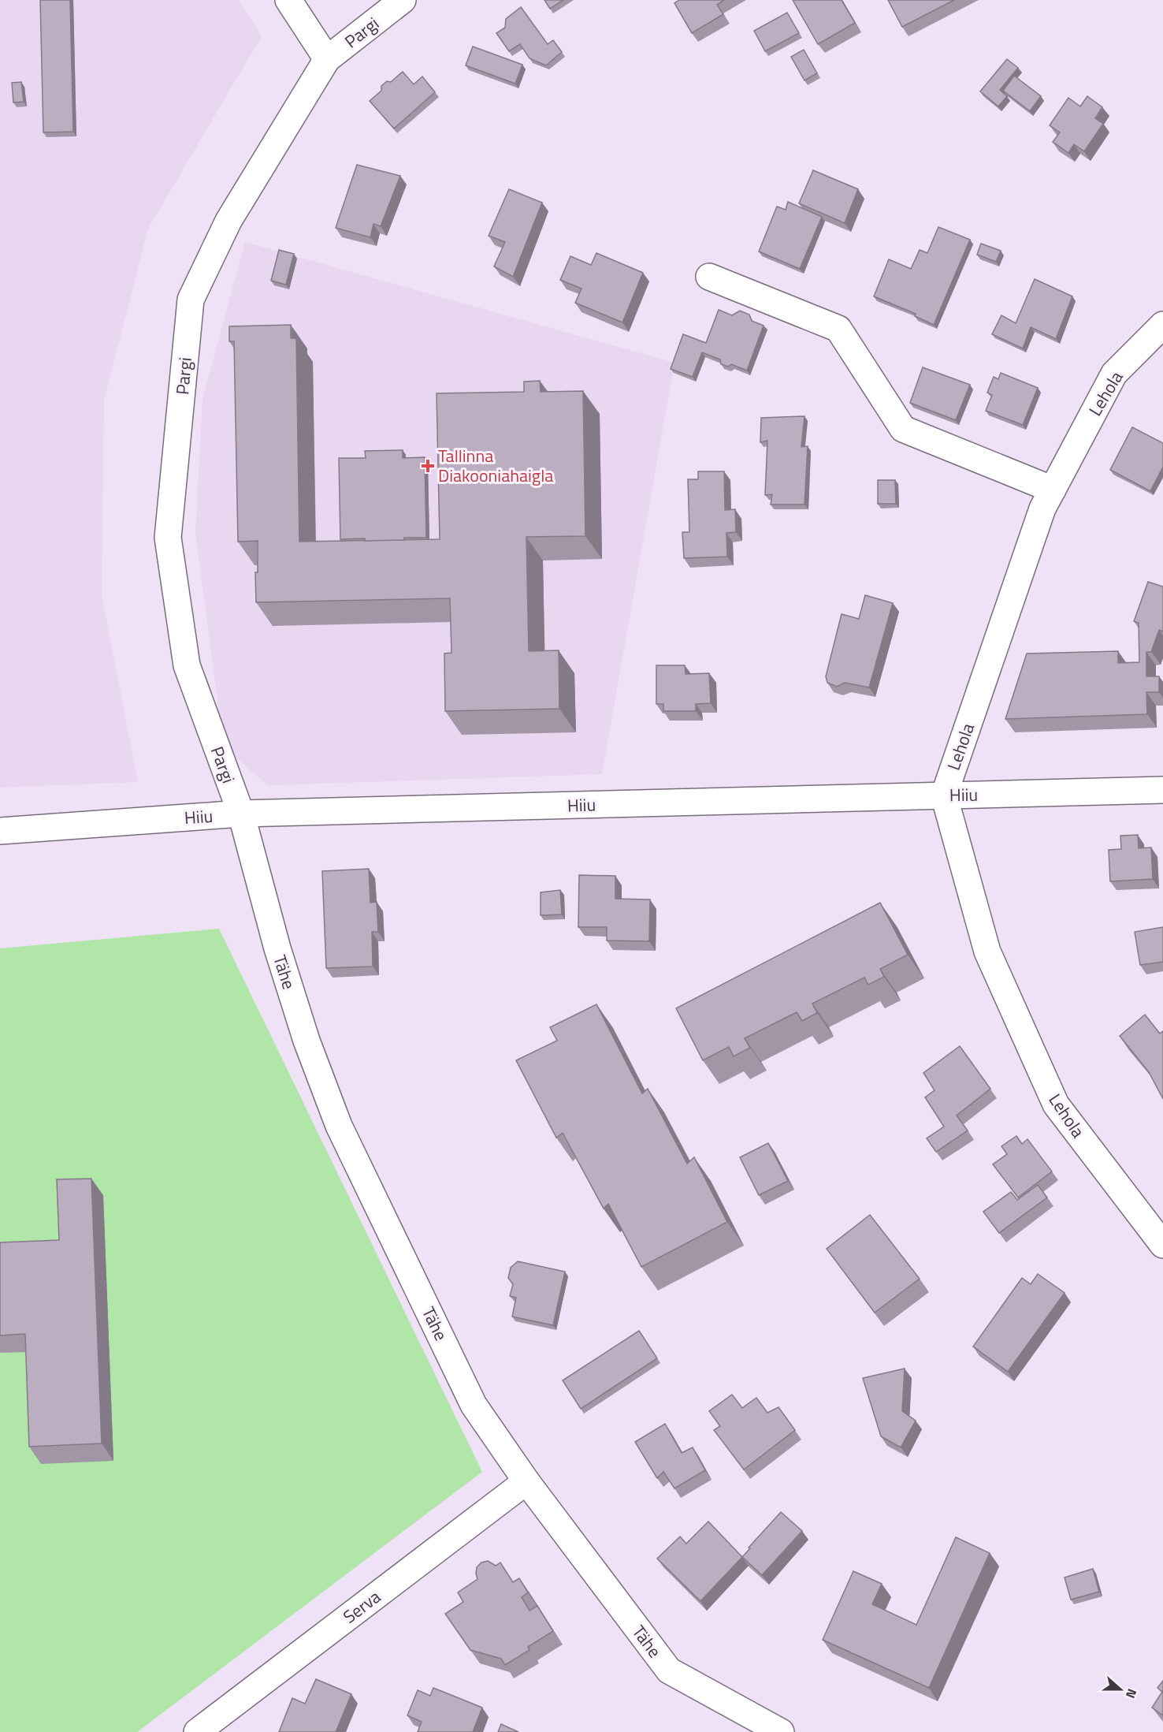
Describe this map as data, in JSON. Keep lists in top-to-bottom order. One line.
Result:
{"streets":{"street":["Pargi","Lehola","Hiiu","Tähe","Serva"]},"crossings":[["Pargi","Hiiu"],["Pargi","Tähe"],["Lehola","Hiiu"],["Hiiu","Tähe"],["Tähe","Serva"]],"places":{"health":["Tallinna Diakooniahaigla"]},"north":"right"}
